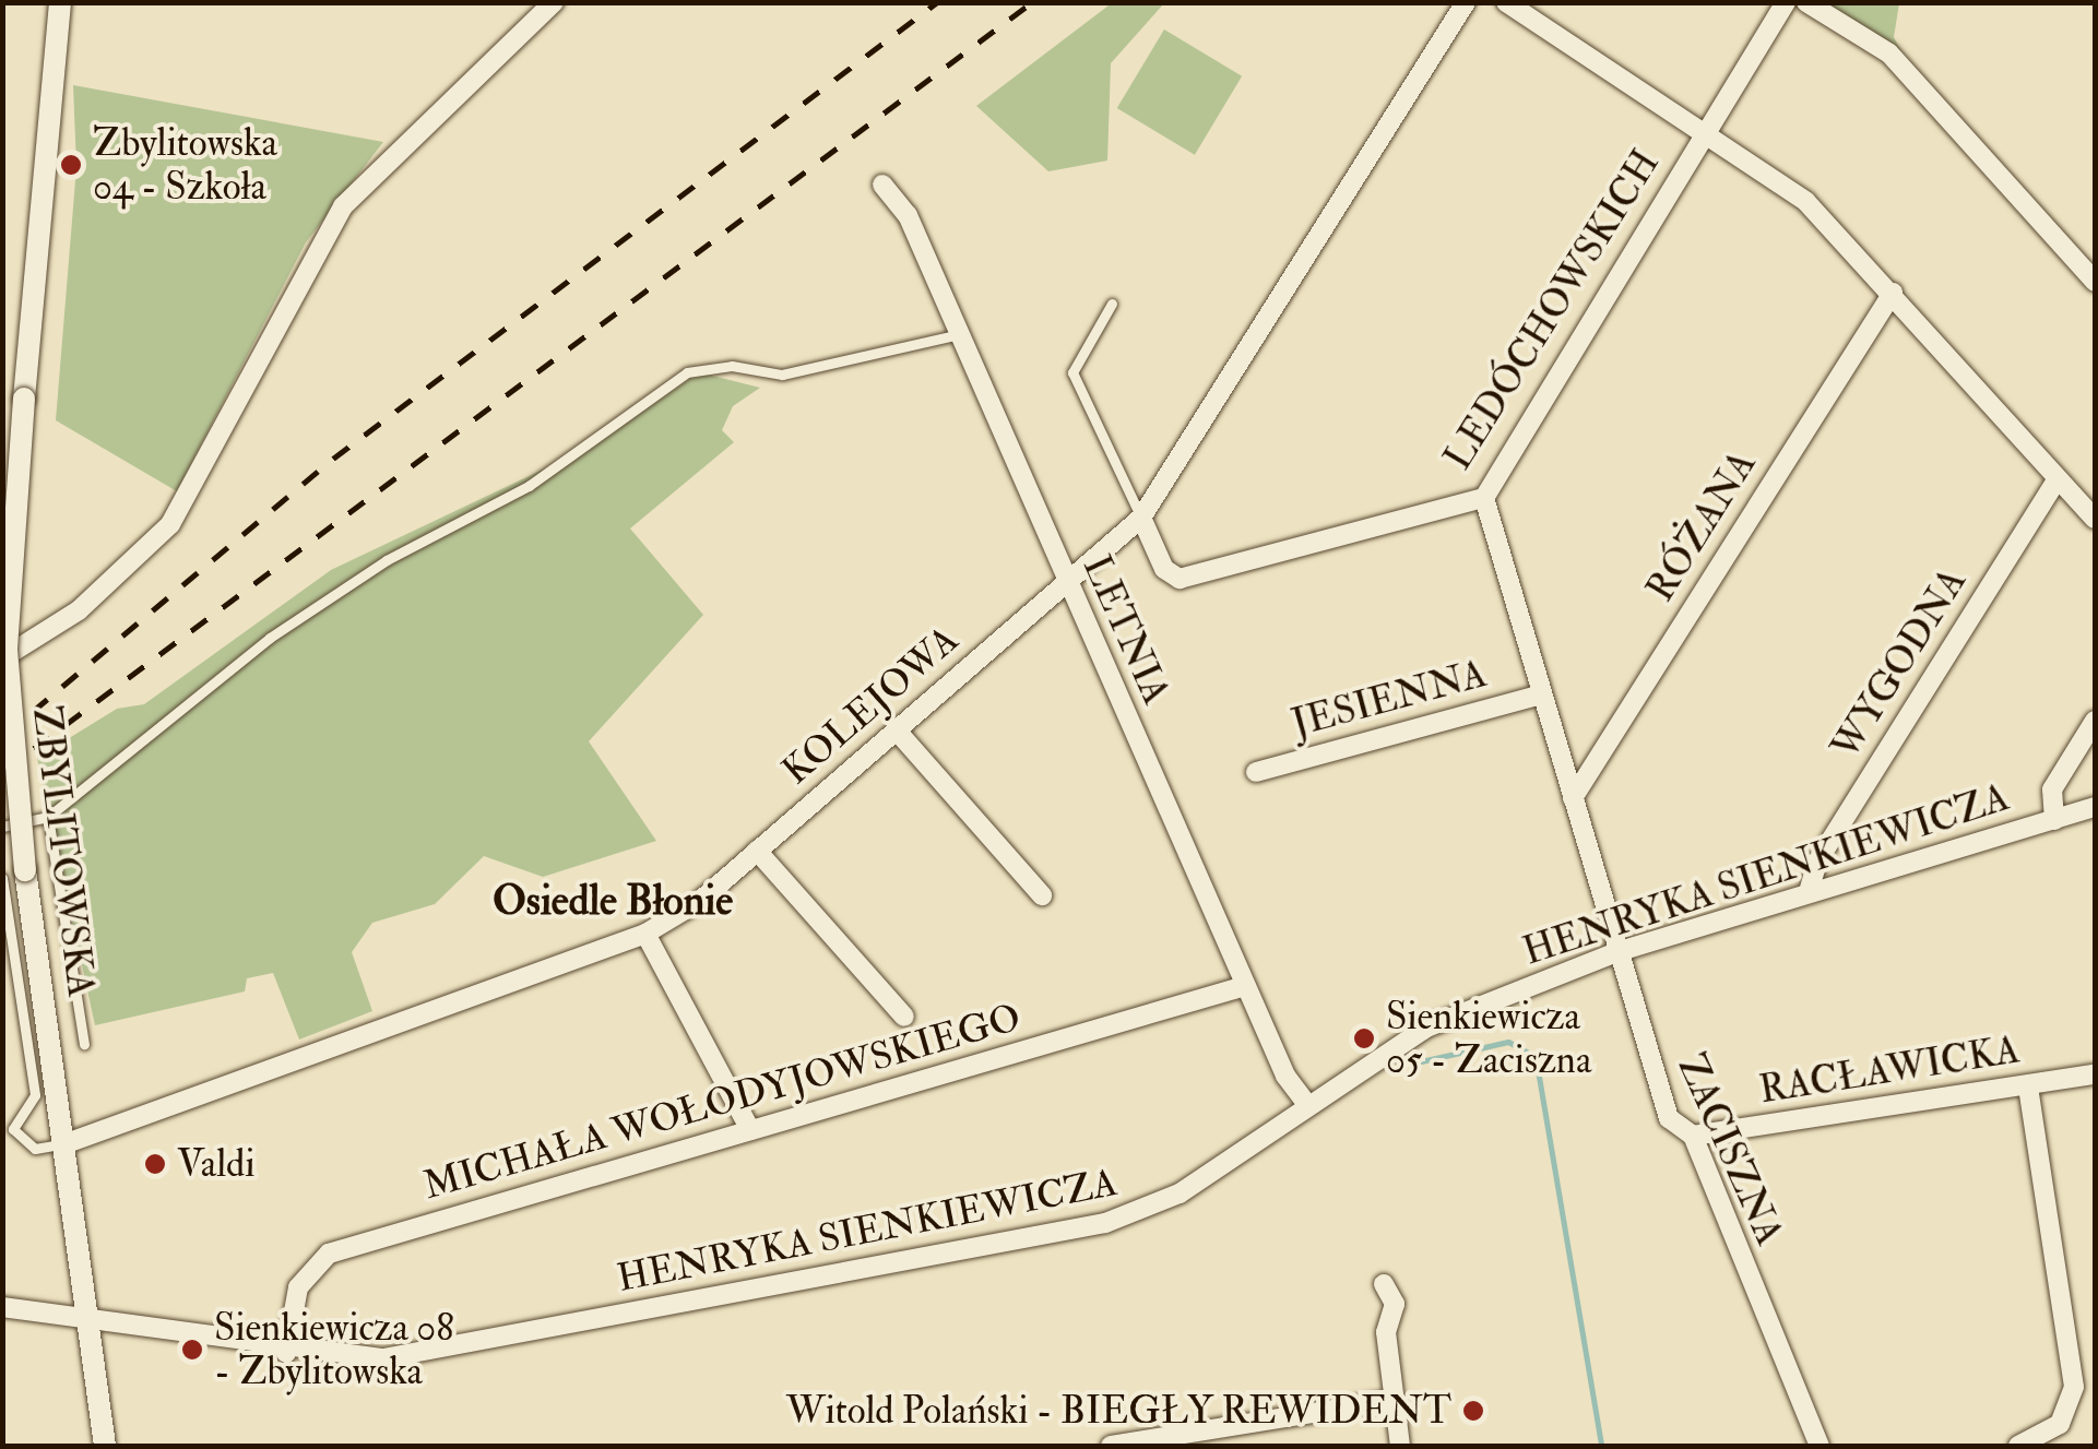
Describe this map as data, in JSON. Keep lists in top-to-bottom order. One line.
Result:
{"streets":{"street":["LEDÓCHOWSKICH","RÓŻANA","LETNIA","WYGODNA","JESIENNA","KOLEJOWA","ZBYLITOWSKA","HENRYKA SIENKIEWICZA","RACŁAWICKA","MICHAŁA WOŁODYJOWSKIEGO","ZACISZNA"]},"crossings":[["LEDÓCHOWSKICH","KOLEJOWA"],["LEDÓCHOWSKICH","ZACISZNA"],["RÓŻANA","ZACISZNA"],["LETNIA","KOLEJOWA"],["LETNIA","HENRYKA SIENKIEWICZA"],["LETNIA","MICHAŁA WOŁODYJOWSKIEGO"],["WYGODNA","HENRYKA SIENKIEWICZA"],["JESIENNA","ZACISZNA"],["KOLEJOWA","ZBYLITOWSKA"],["ZBYLITOWSKA","HENRYKA SIENKIEWICZA"],["HENRYKA SIENKIEWICZA","MICHAŁA WOŁODYJOWSKIEGO"],["HENRYKA SIENKIEWICZA","ZACISZNA"],["RACŁAWICKA","ZACISZNA"]],"districts":["Osiedle Błonie"],"places":["Zbylitowska 04 - Szkoła","Sienkiewicza 05 - Zaciszna","Valdi","Sienkiewicza 08 - Zbylitowska","Witold Polański - BIEGŁY REWIDENT"]}
